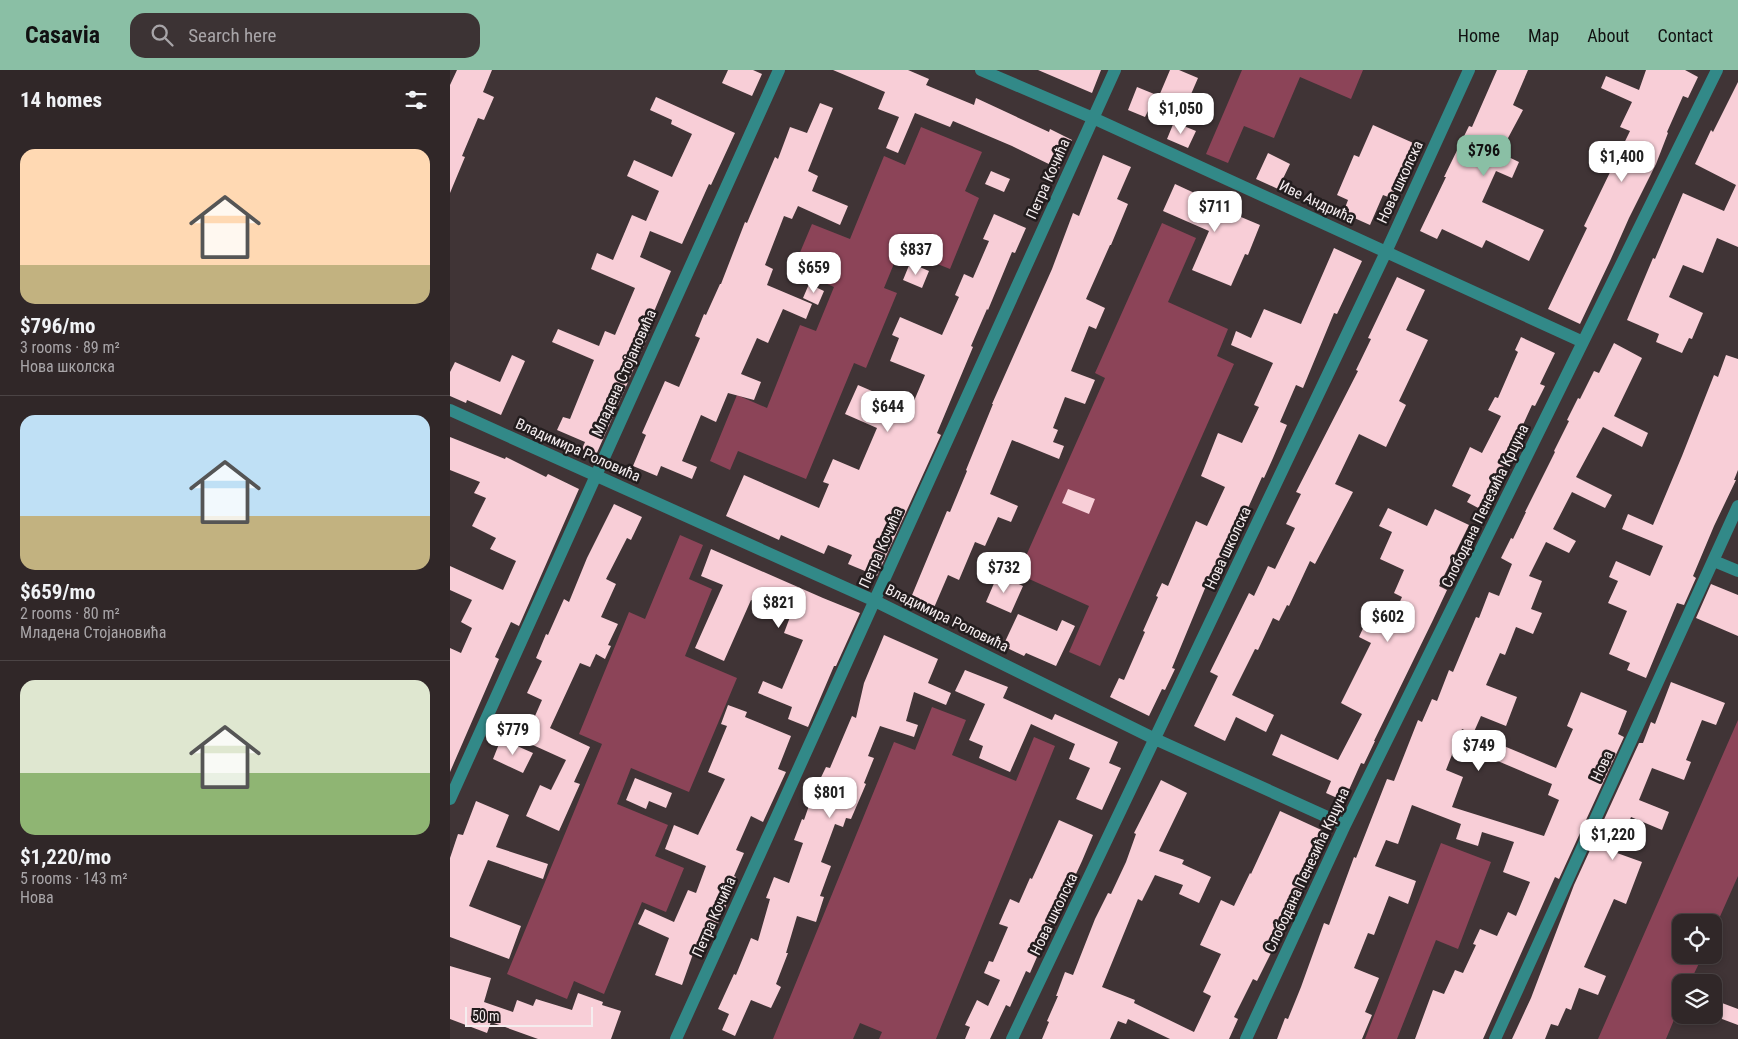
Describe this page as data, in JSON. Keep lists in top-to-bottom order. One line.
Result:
{"streets":{"street":["Петра Кочића","Нова школска","Иве Андрића","Младена Стојановића","Владимира Роловића","Слободана Пенезића Крцуна","Нова"]},"crossings":[["Петра Кочића","Иве Андрића"],["Петра Кочића","Владимира Роловића"],["Нова школска","Иве Андрића"],["Нова школска","Владимира Роловића"],["Иве Андрића","Слободана Пенезића Крцуна"],["Младена Стојановића","Владимира Роловића"],["Владимира Роловића","Слободана Пенезића Крцуна"]],"scale_bar":"50 m","page":{"header":"Casavia","search":"Search here","nav":["Home","Map","About","Contact"],"heading":"14 homes","price":["$1,050","$796","$1,400","$711","$837","$659","$644","$732","$821","$602","$779","$749","$801","$1,220"],"list":[{"name":"$796/mo","note":"3 rooms · 89 m² · Нова школска"},{"name":"$659/mo","note":"2 rooms · 80 m² · Младена Стојановића"},{"name":"$1,220/mo","note":"5 rooms · 143 m² · Нова"}],"scale":"50 m"}}
